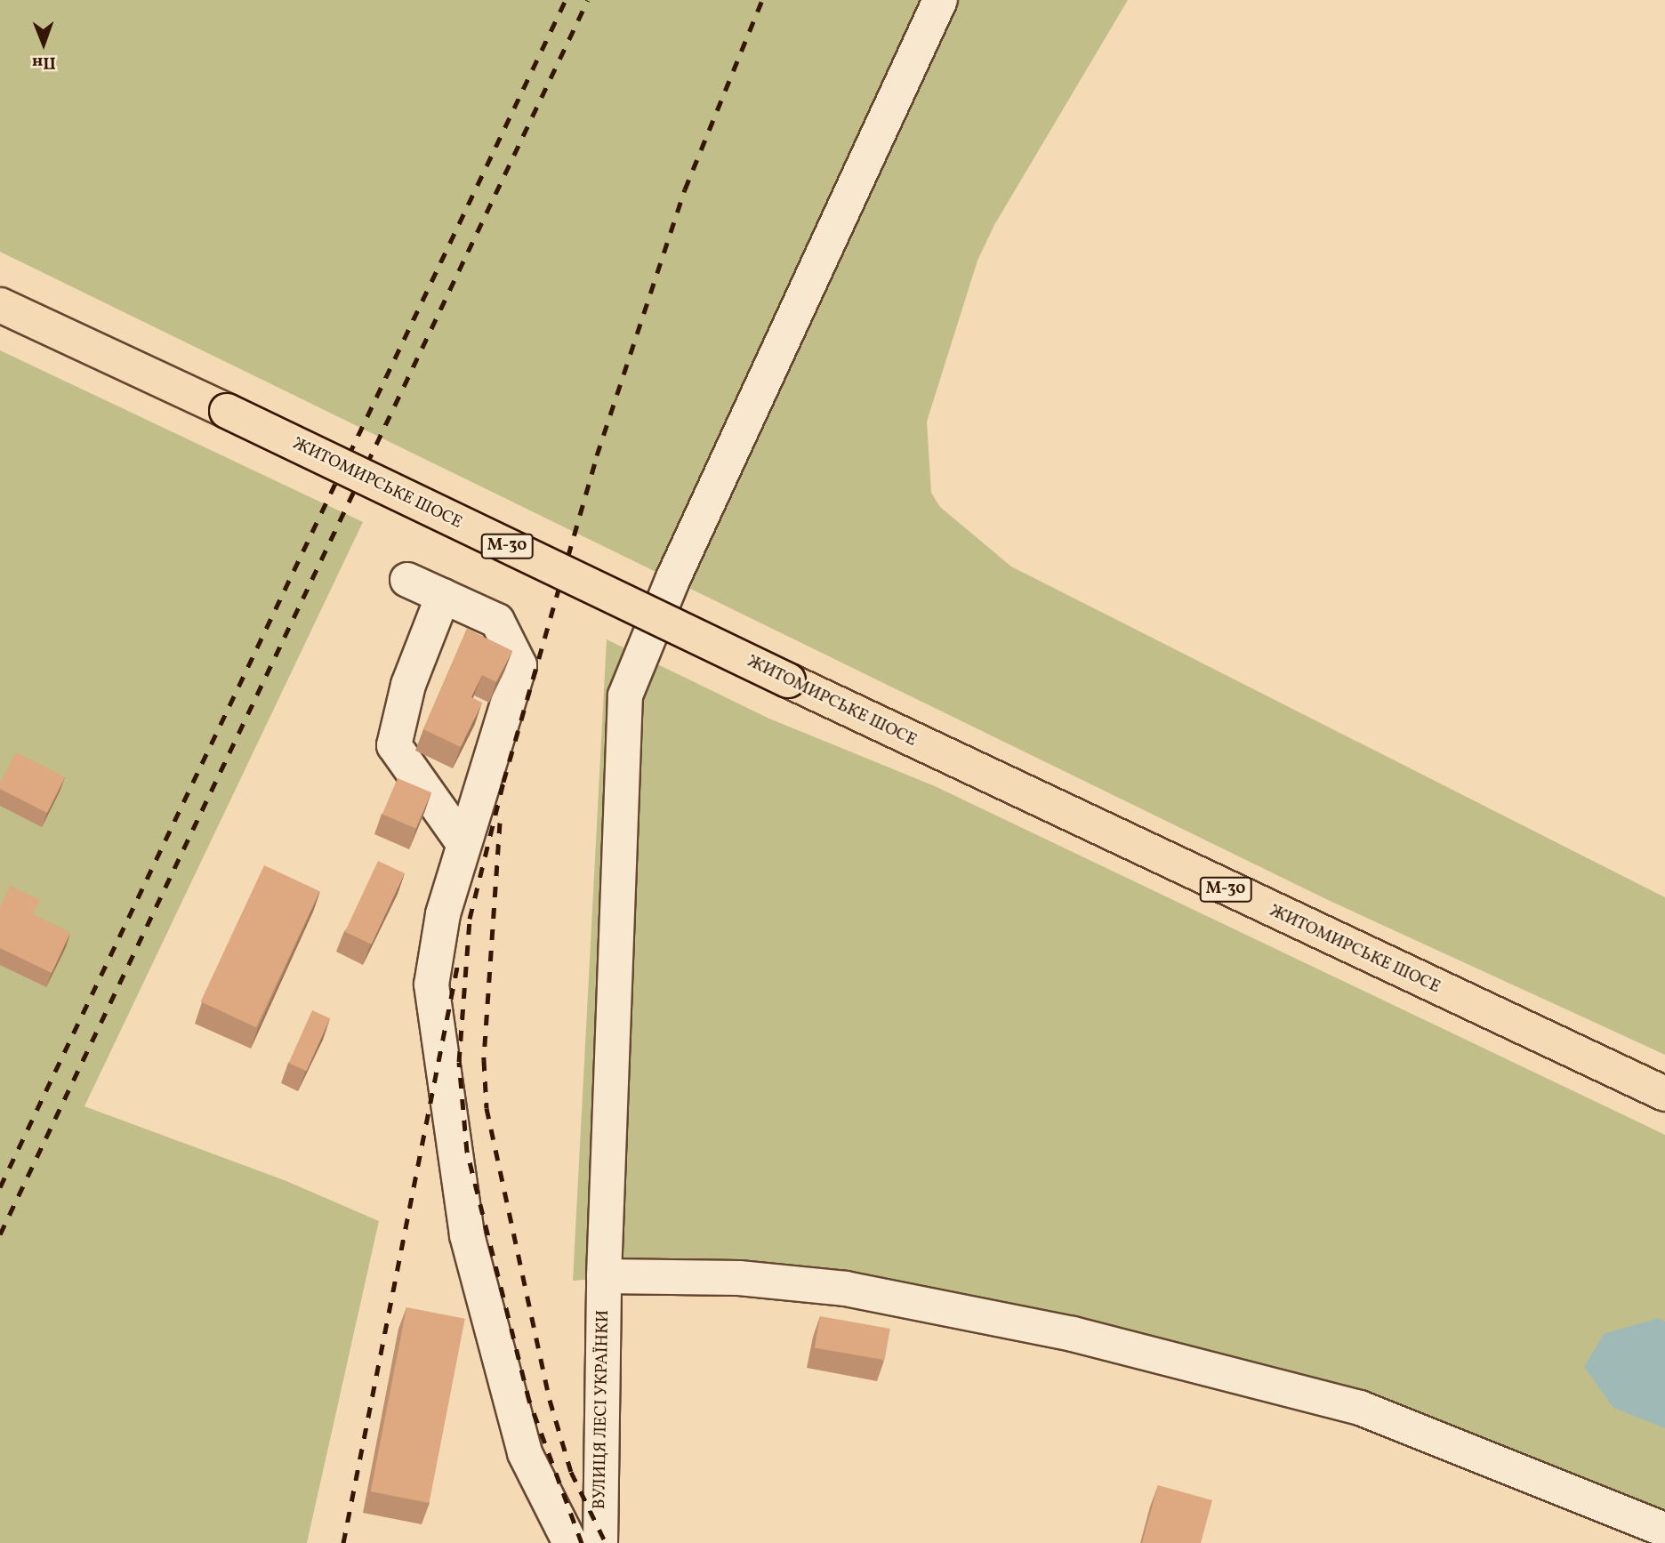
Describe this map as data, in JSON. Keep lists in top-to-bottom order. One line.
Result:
{"streets":{"highway":["ЖИТОМИРСЬКЕ ШОСЕ","М-30"],"street":["ВУЛИЦЯ ЛЕСІ УКРАЇНКИ"]},"north":"bottom"}
